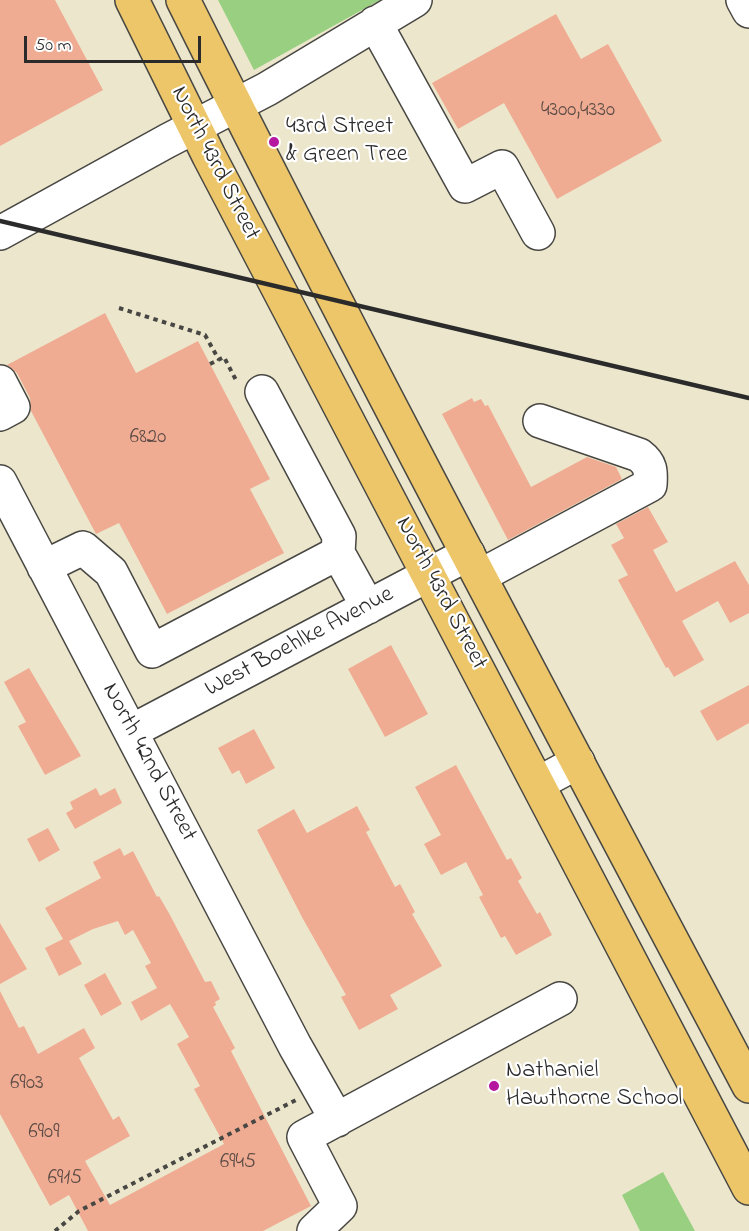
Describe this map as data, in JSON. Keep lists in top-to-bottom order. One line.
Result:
{"streets":{"main road":["North 43rd Street"],"street":["West Boehlke Avenue","North 42nd Street"]},"crossings":[["North 43rd Street","West Boehlke Avenue"],["West Boehlke Avenue","North 42nd Street"]],"places":["43rd Street & Green Tree","Nathaniel Hawthorne School"],"house_numbers":["4300,4330","6820","6903","6909","6945","6915"],"scale_bar":"50 m"}
